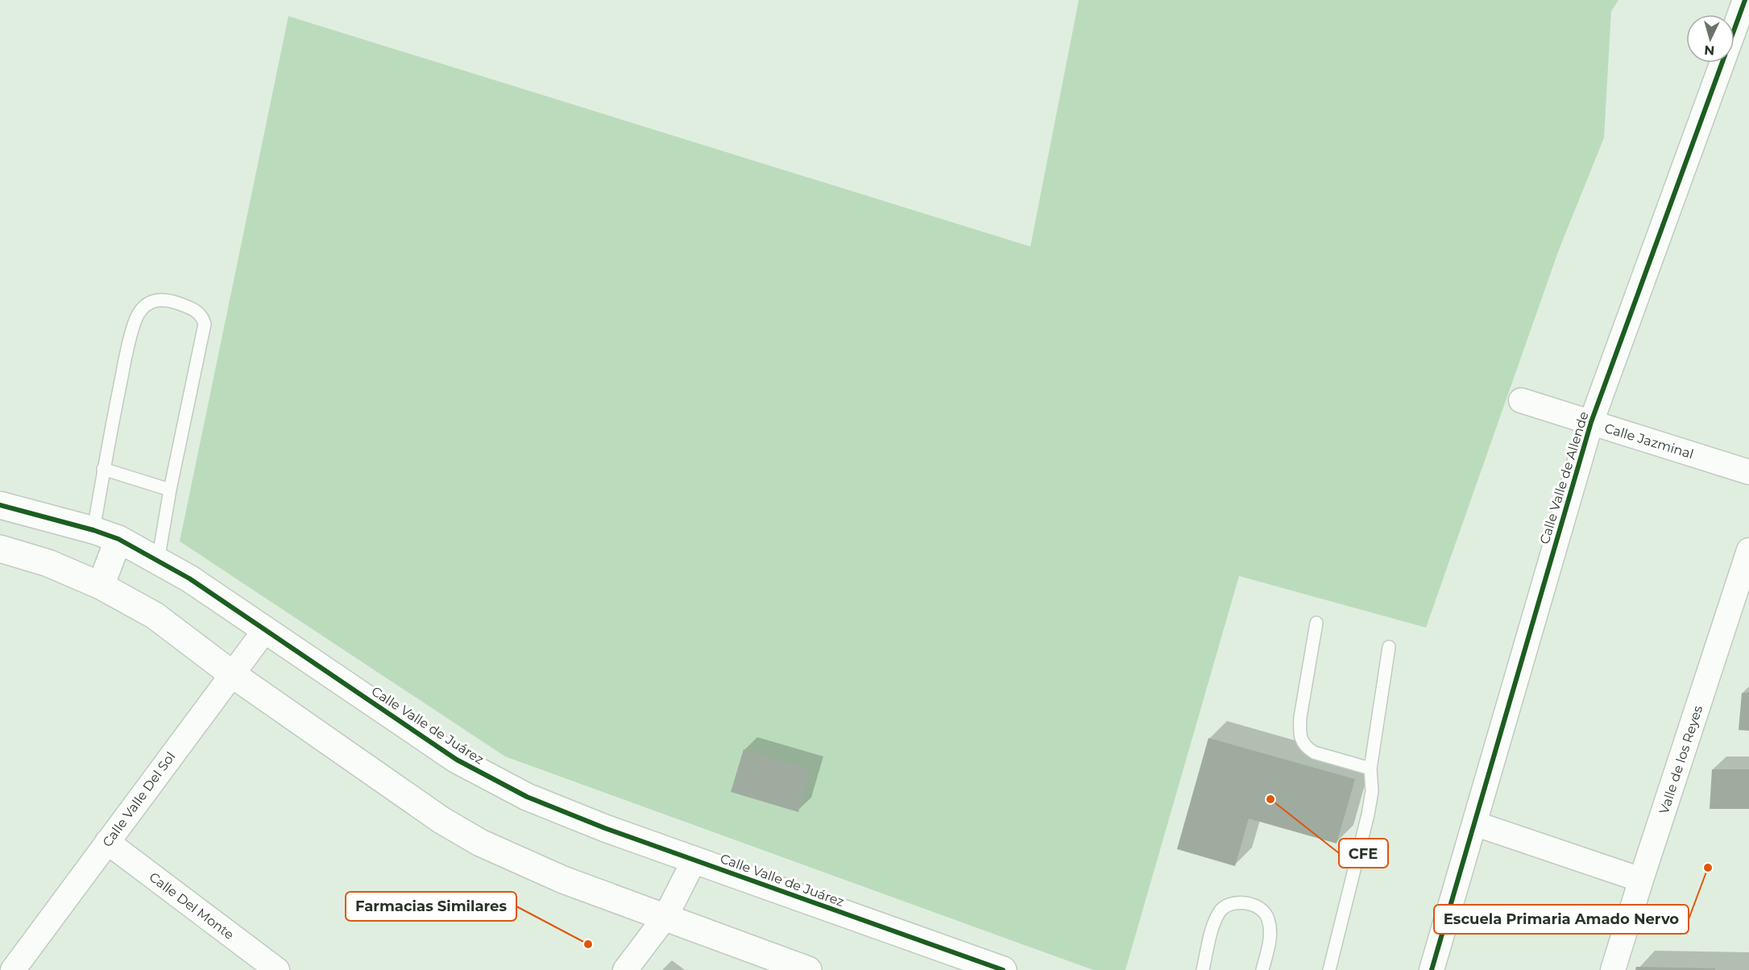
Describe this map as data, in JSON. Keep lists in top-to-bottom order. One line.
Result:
{"streets":{"street":["Calle Jazminal","Calle Valle de Allende","Calle Valle de Juárez","Valle de los Reyes","Calle Valle Del Sol","Calle Del Monte"]},"crossings":[["Calle Jazminal","Calle Valle de Allende"],["Calle Valle de Juárez","Calle Valle Del Sol"],["Calle Valle Del Sol","Calle Del Monte"]],"places":["CFE","Escuela Primaria Amado Nervo","Farmacias Similares"],"north":"bottom"}
